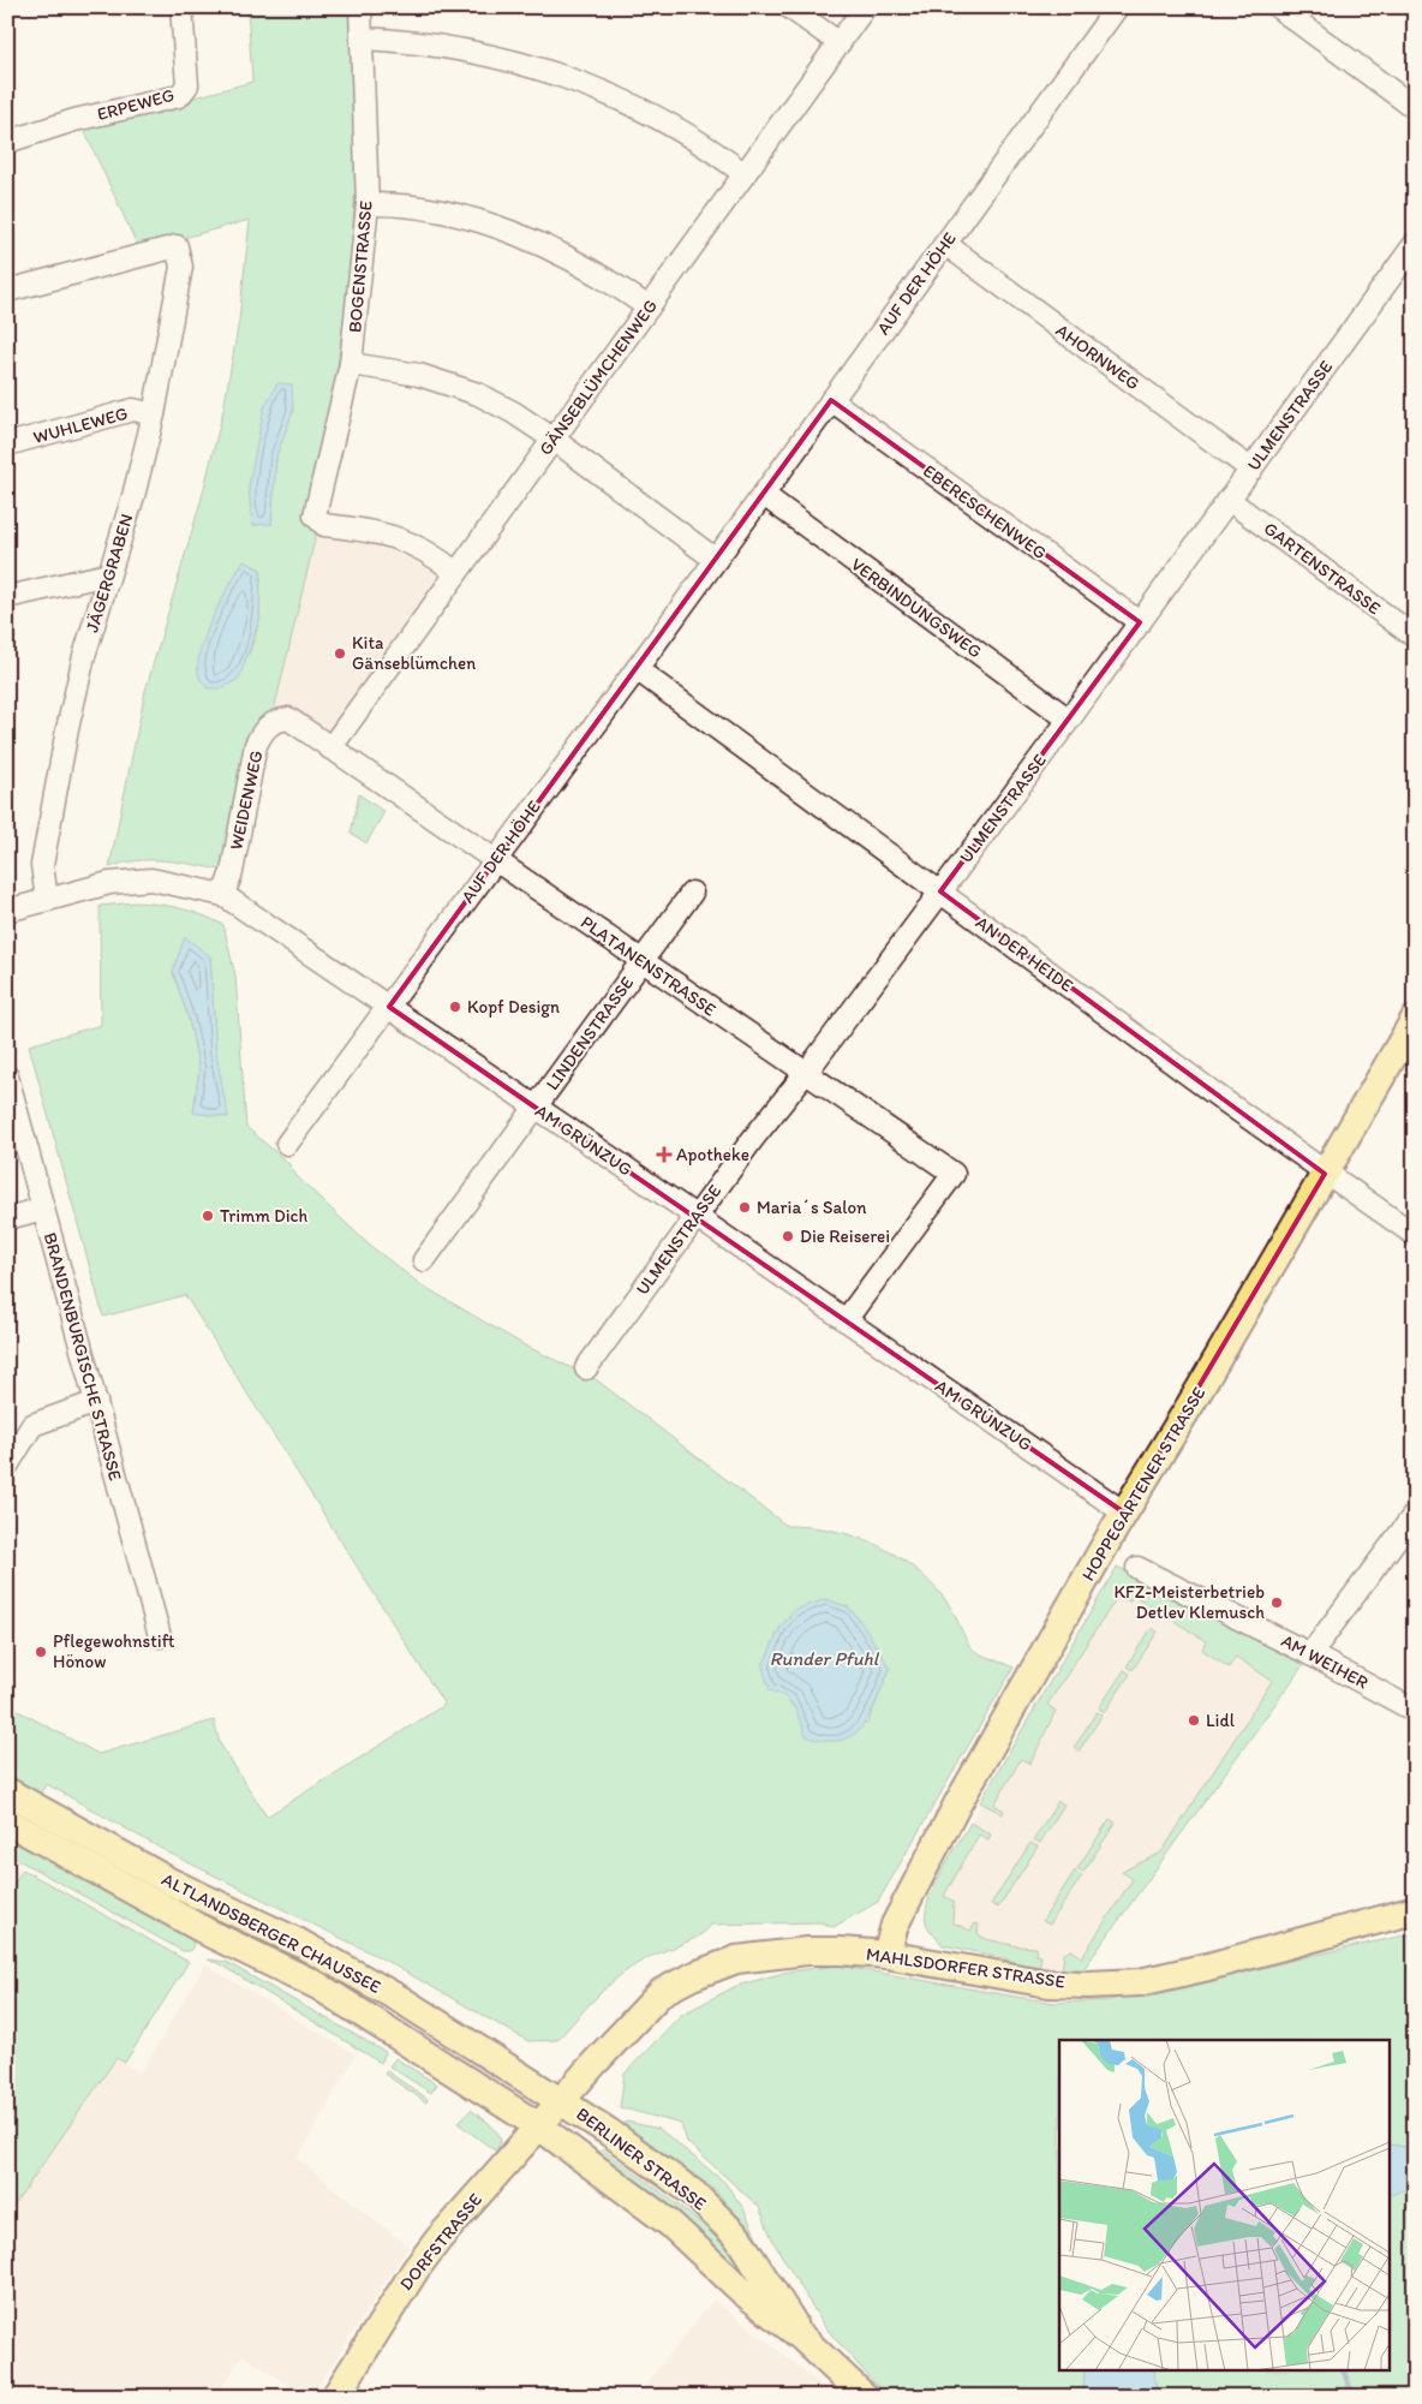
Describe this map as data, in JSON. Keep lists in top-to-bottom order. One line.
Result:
{"streets":{"main road":["HOPPEGARTENER STRASSE","ALTLANDSBERGER CHAUSSEE","MAHLSDORFER STRASSE","BERLINER STRASSE","DORFSTRASSE"],"street":["ERPEWEG","BOGENSTRASSE","AUF DER HÖHE","AHORNWEG","GÄNSEBLÜMCHENWEG","ULMENSTRASSE","WUHLEWEG","EBERESCHENWEG","GARTENSTRASSE","JÄGERGRABEN","VERBINDUNGSWEG","WEIDENWEG","AN DER HEIDE","PLATANENSTRASSE","LINDENSTRASSE","AM GRÜNZUG","BRANDENBURGISCHE STRASSE","AM WEIHER"]},"crossings":[["BOGENSTRASSE","GÄNSEBLÜMCHENWEG"],["AUF DER HÖHE","AHORNWEG"],["AUF DER HÖHE","EBERESCHENWEG"],["AUF DER HÖHE","VERBINDUNGSWEG"],["AUF DER HÖHE","AN DER HEIDE"],["AUF DER HÖHE","PLATANENSTRASSE"],["AUF DER HÖHE","AM GRÜNZUG"],["AHORNWEG","ULMENSTRASSE"],["GÄNSEBLÜMCHENWEG","WEIDENWEG"],["GÄNSEBLÜMCHENWEG","PLATANENSTRASSE"],["ULMENSTRASSE","EBERESCHENWEG"],["ULMENSTRASSE","GARTENSTRASSE"],["ULMENSTRASSE","VERBINDUNGSWEG"],["ULMENSTRASSE","AN DER HEIDE"],["ULMENSTRASSE","PLATANENSTRASSE"],["ULMENSTRASSE","AM GRÜNZUG"],["WUHLEWEG","JÄGERGRABEN"],["JÄGERGRABEN","AM GRÜNZUG"],["WEIDENWEG","PLATANENSTRASSE"],["WEIDENWEG","AM GRÜNZUG"],["AN DER HEIDE","HOPPEGARTENER STRASSE"],["PLATANENSTRASSE","LINDENSTRASSE"],["PLATANENSTRASSE","AM GRÜNZUG"],["LINDENSTRASSE","AM GRÜNZUG"],["AM GRÜNZUG","HOPPEGARTENER STRASSE"],["HOPPEGARTENER STRASSE","MAHLSDORFER STRASSE"],["ALTLANDSBERGER CHAUSSEE","MAHLSDORFER STRASSE"],["ALTLANDSBERGER CHAUSSEE","BERLINER STRASSE"],["ALTLANDSBERGER CHAUSSEE","DORFSTRASSE"],["MAHLSDORFER STRASSE","BERLINER STRASSE"],["MAHLSDORFER STRASSE","DORFSTRASSE"],["BERLINER STRASSE","DORFSTRASSE"]],"water":["Runder Pfuhl"],"places":{"other":["Kita Gänseblümchen","Kopf Design","Maria´s Salon","Trimm Dich","Die Reiserei","KFZ-Meisterbetrieb Detlev Klemusch","Pflegewohnstift Hönow","Lidl"],"health":["Apotheke"]}}
